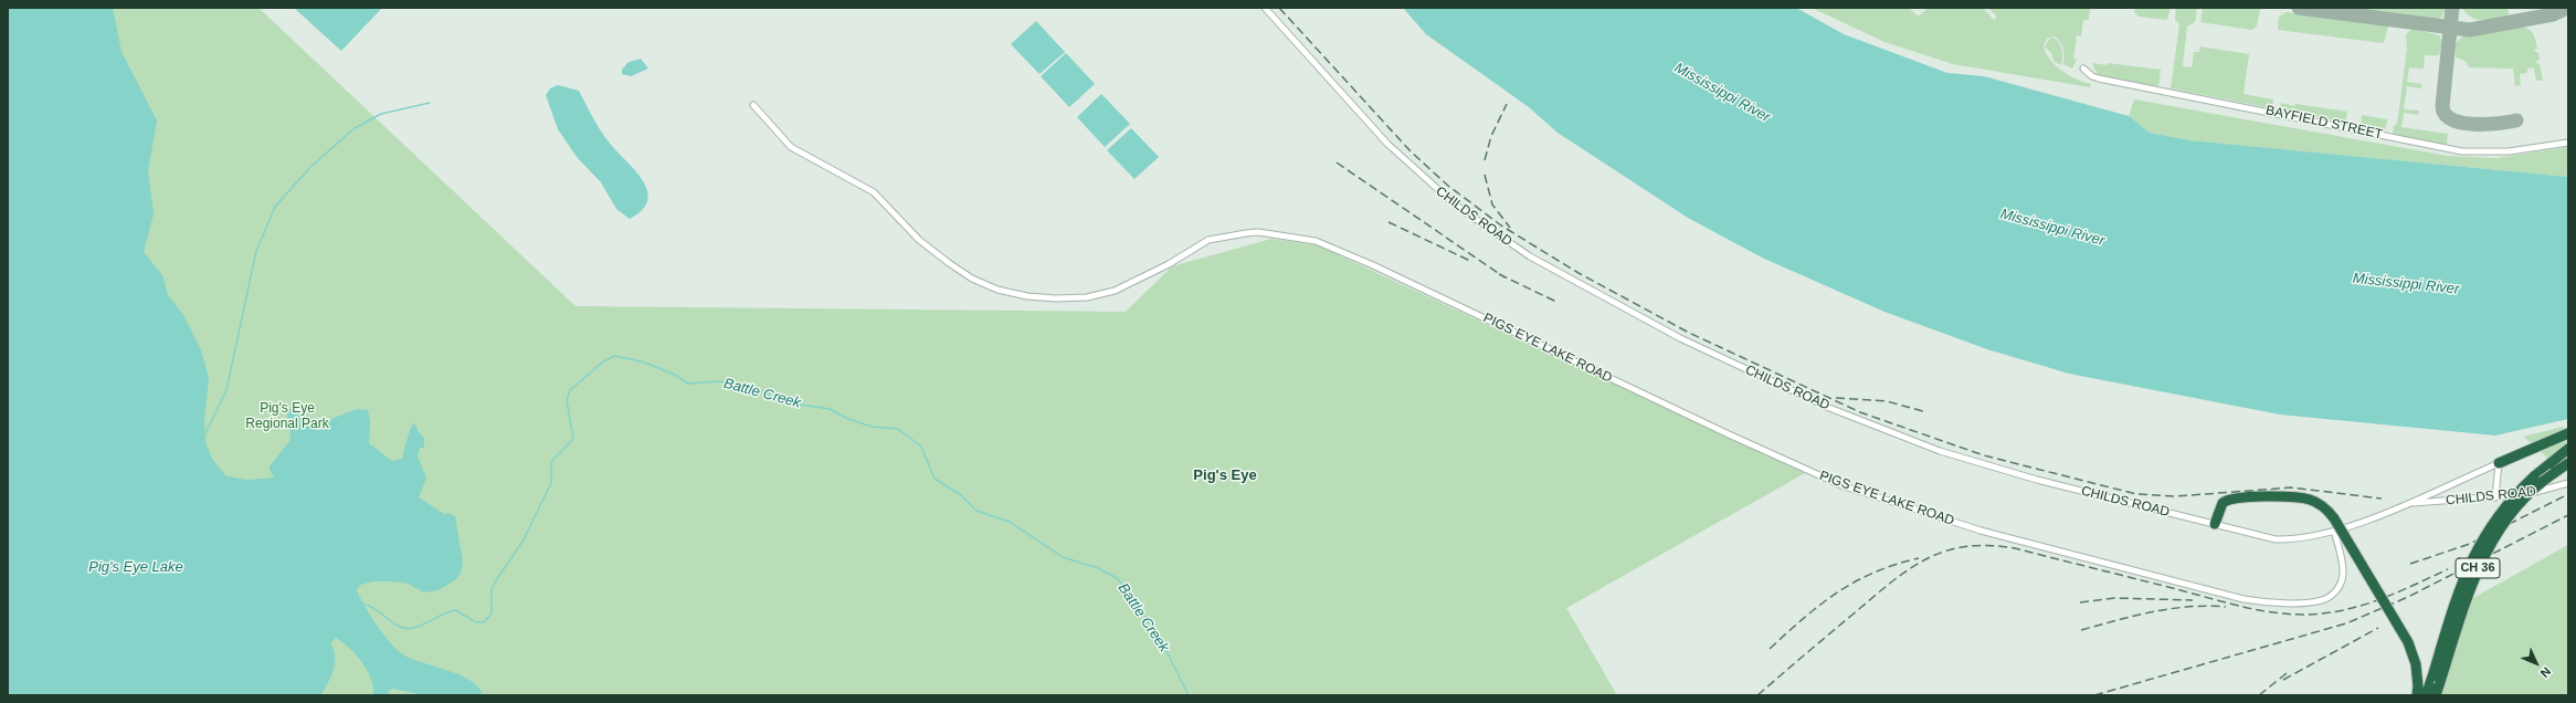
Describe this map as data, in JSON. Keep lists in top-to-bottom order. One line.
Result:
{"streets":{"highway":["CH 36"],"street":["BAYFIELD STREET","CHILDS ROAD","PIGS EYE LAKE ROAD"]},"crossings":[["CHILDS ROAD","PIGS EYE LAKE ROAD"]],"districts":["Pig's Eye"],"water":["Mississippi River","Battle Creek","Pig's Eye Lake"],"parks":["Pig's Eye Regional Park"],"north":"bottom right"}
